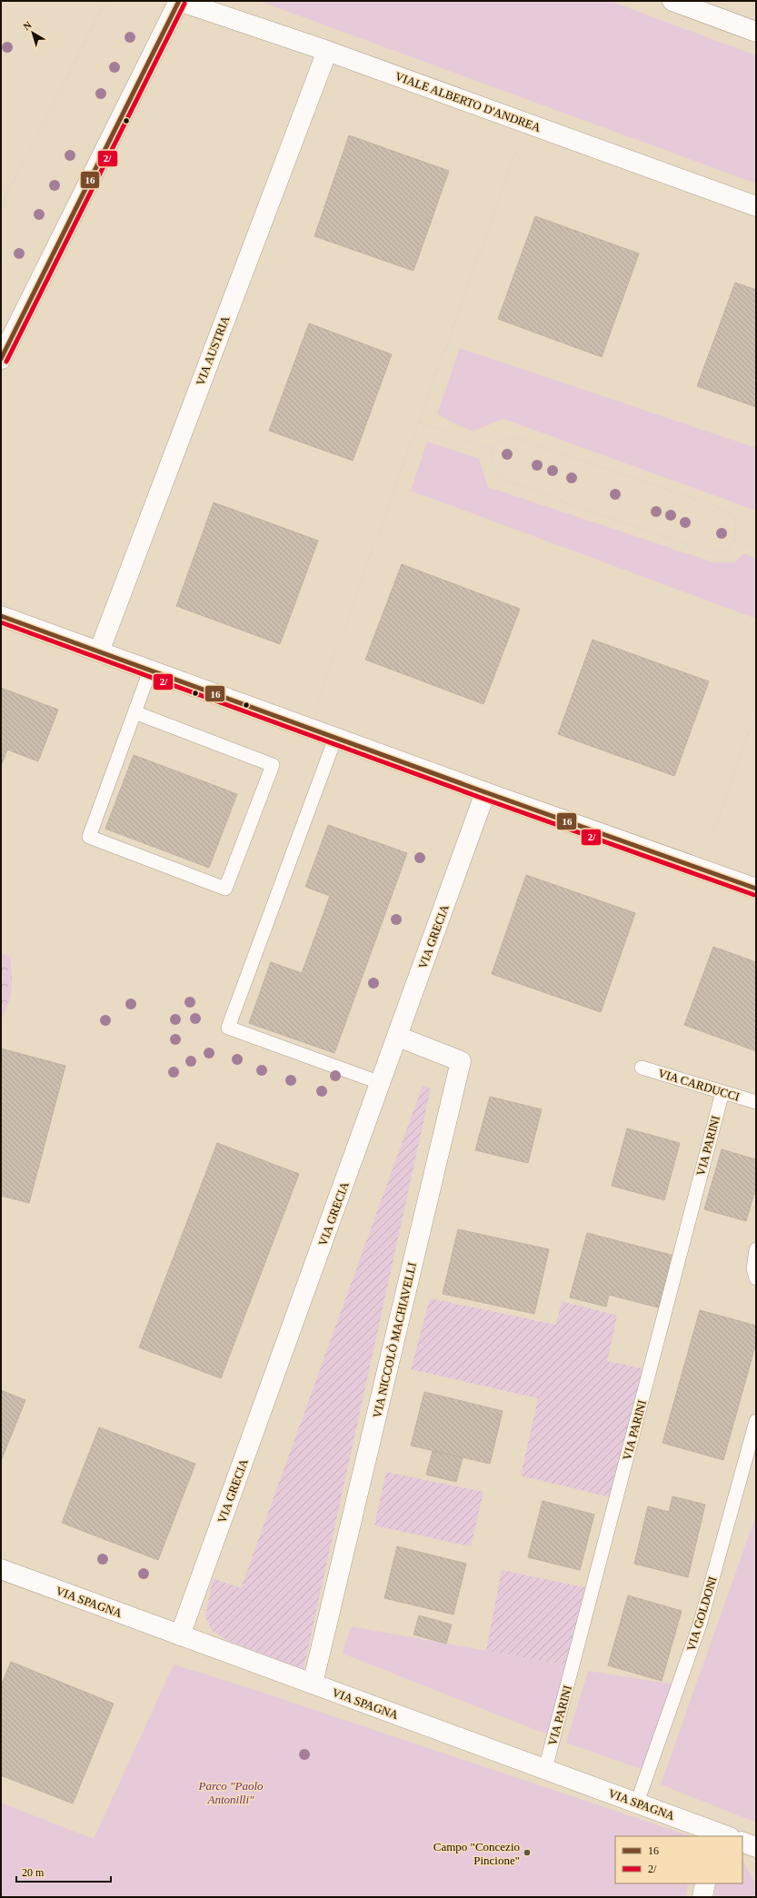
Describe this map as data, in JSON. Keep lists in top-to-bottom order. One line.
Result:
{"streets":{"street":["VIALE ALBERTO D'ANDREA","VIA AUSTRIA","VIA GRECIA","VIA NICCOLÒ MACHIAVELLI","VIA SPAGNA"],"lane":["VIA CARDUCCI","VIA PARINI","VIA GOLDONI"]},"crossings":[["VIALE ALBERTO D'ANDREA","VIA AUSTRIA"],["VIA GRECIA","VIA NICCOLÒ MACHIAVELLI"],["VIA GRECIA","VIA SPAGNA"],["VIA CARDUCCI","VIA PARINI"],["VIA PARINI","VIA SPAGNA"],["VIA NICCOLÒ MACHIAVELLI","VIA SPAGNA"],["VIA SPAGNA","VIA GOLDONI"]],"parks":["Parco \"Paolo Antonilli\""],"places":["Campo \"Concezio Pincione\""],"lines":["transit line 16","transit line 2/"],"legend":["16","2/"],"scale_bar":"20 m","north":"top left"}
